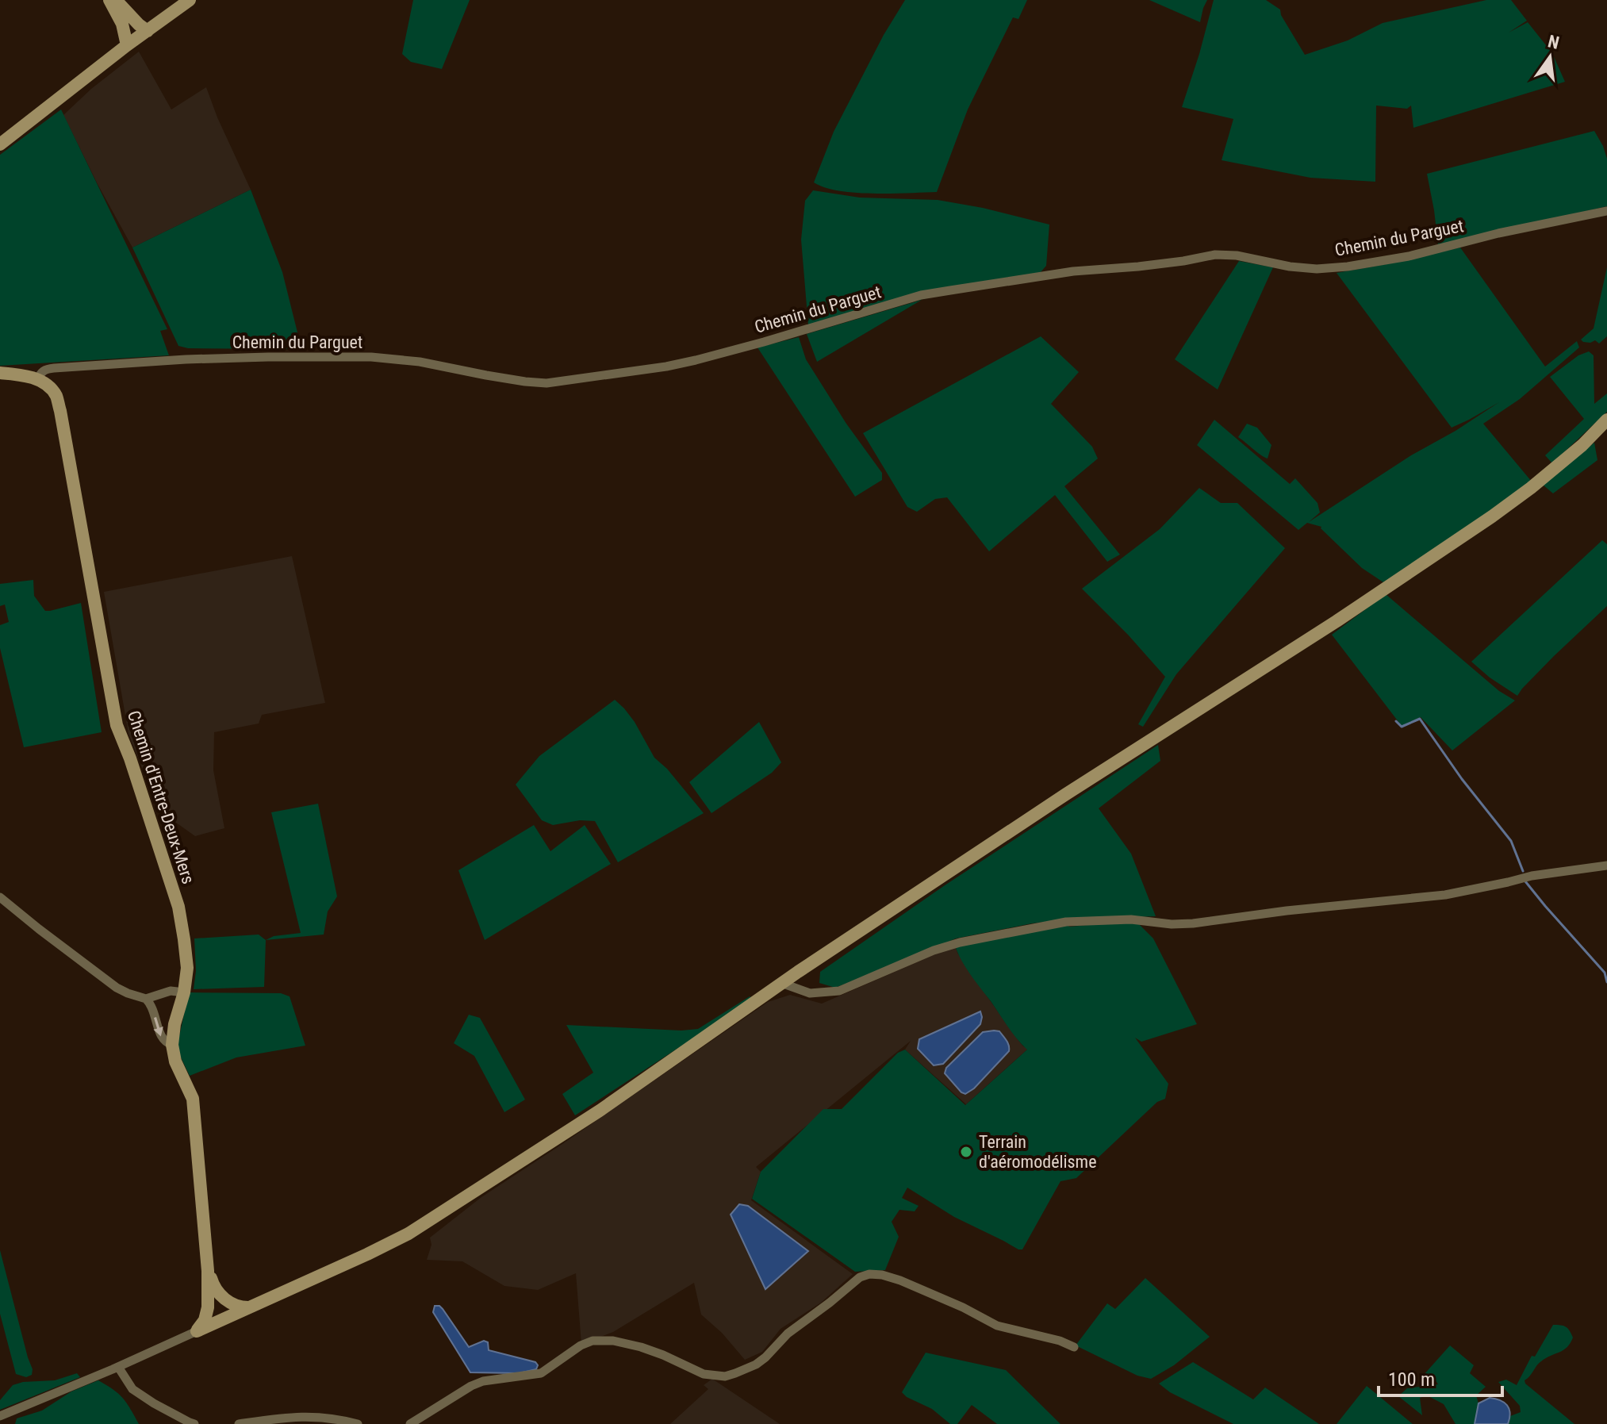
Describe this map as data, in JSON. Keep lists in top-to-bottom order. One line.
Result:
{"streets":{"street":["Chemin du Parguet","Chemin d'Entre-Deux-Mers"]},"crossings":[["Chemin du Parguet","Chemin d'Entre-Deux-Mers"]],"places":["Terrain d'aéromodélisme"],"scale_bar":"100 m","north":"top"}
